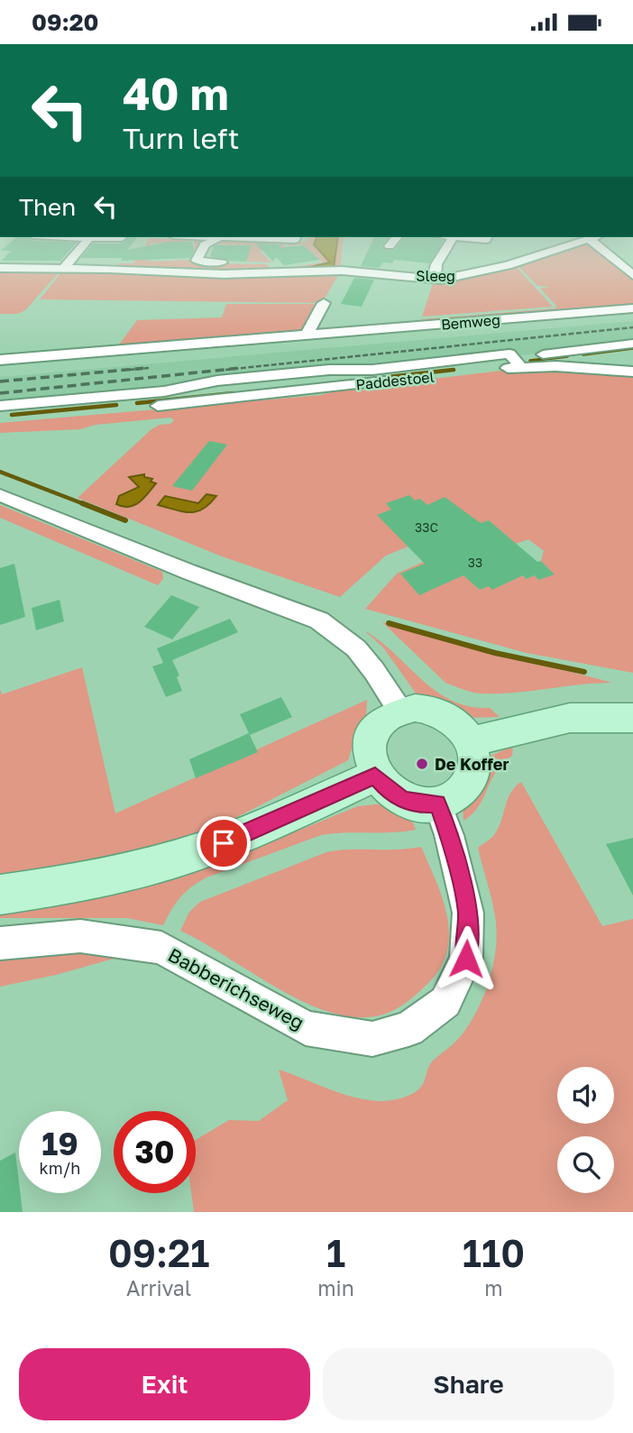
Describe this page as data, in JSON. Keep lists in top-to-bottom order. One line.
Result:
{"streets":{"street":["Sleeg","Bemweg","Paddestoel","Babberichseweg"]},"places":["De Koffer"],"house_numbers":["33C","33"],"page":{"status":"09:20","turn":["40 m","Turn left"],"then":"Then","speed":"19 km/h","limit":"30","eta":["09:21","Arrival","1","min","110","m"],"buttons":["Exit","Share"]}}
